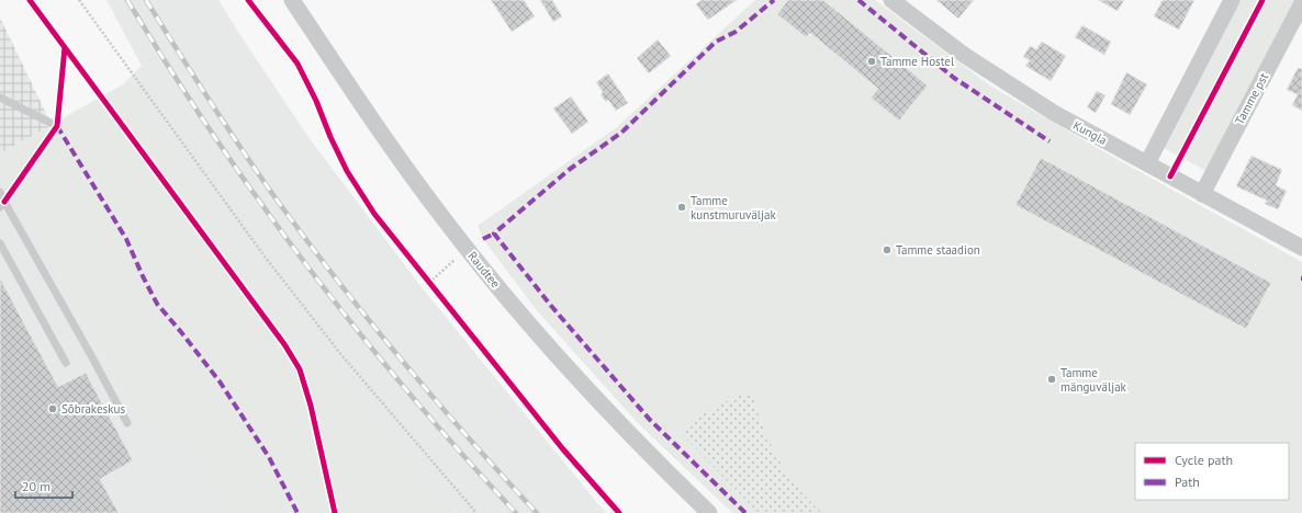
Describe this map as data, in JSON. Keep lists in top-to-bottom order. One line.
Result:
{"streets":{"street":["Tamme pst","Kungla","Raudtee"]},"crossings":[["Tamme pst","Kungla"]],"places":["Tamme Hostel","Tamme kunstmuruväljak","Tamme staadion","Tamme mänguväljak","Sõbrakeskus"],"legend":["Cycle path","Path"],"scale_bar":"20 m"}
